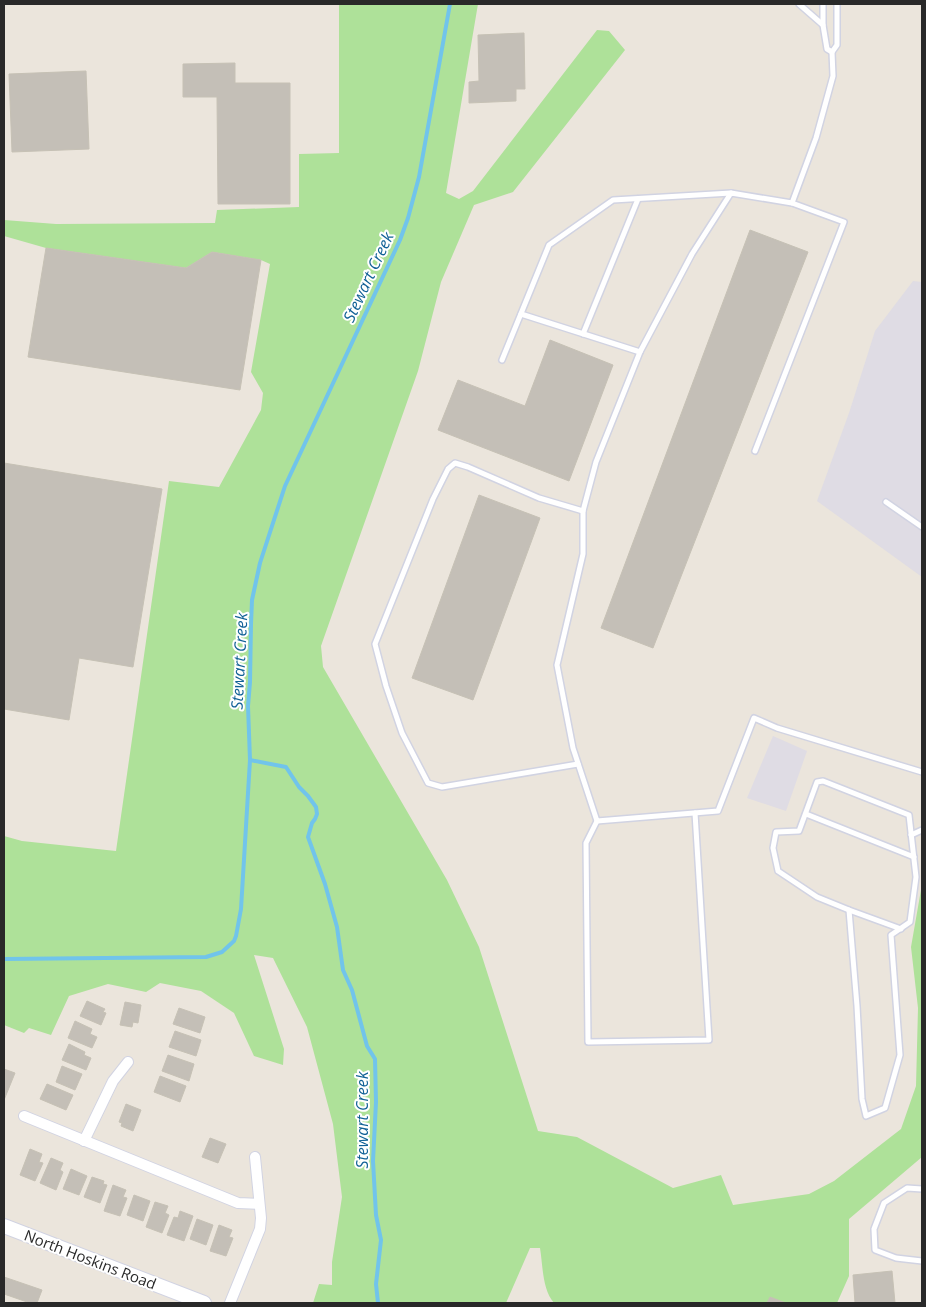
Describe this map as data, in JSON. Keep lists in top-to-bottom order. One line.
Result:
{"streets":{"street":["North Hoskins Road"]},"water":["Stewart Creek"]}
